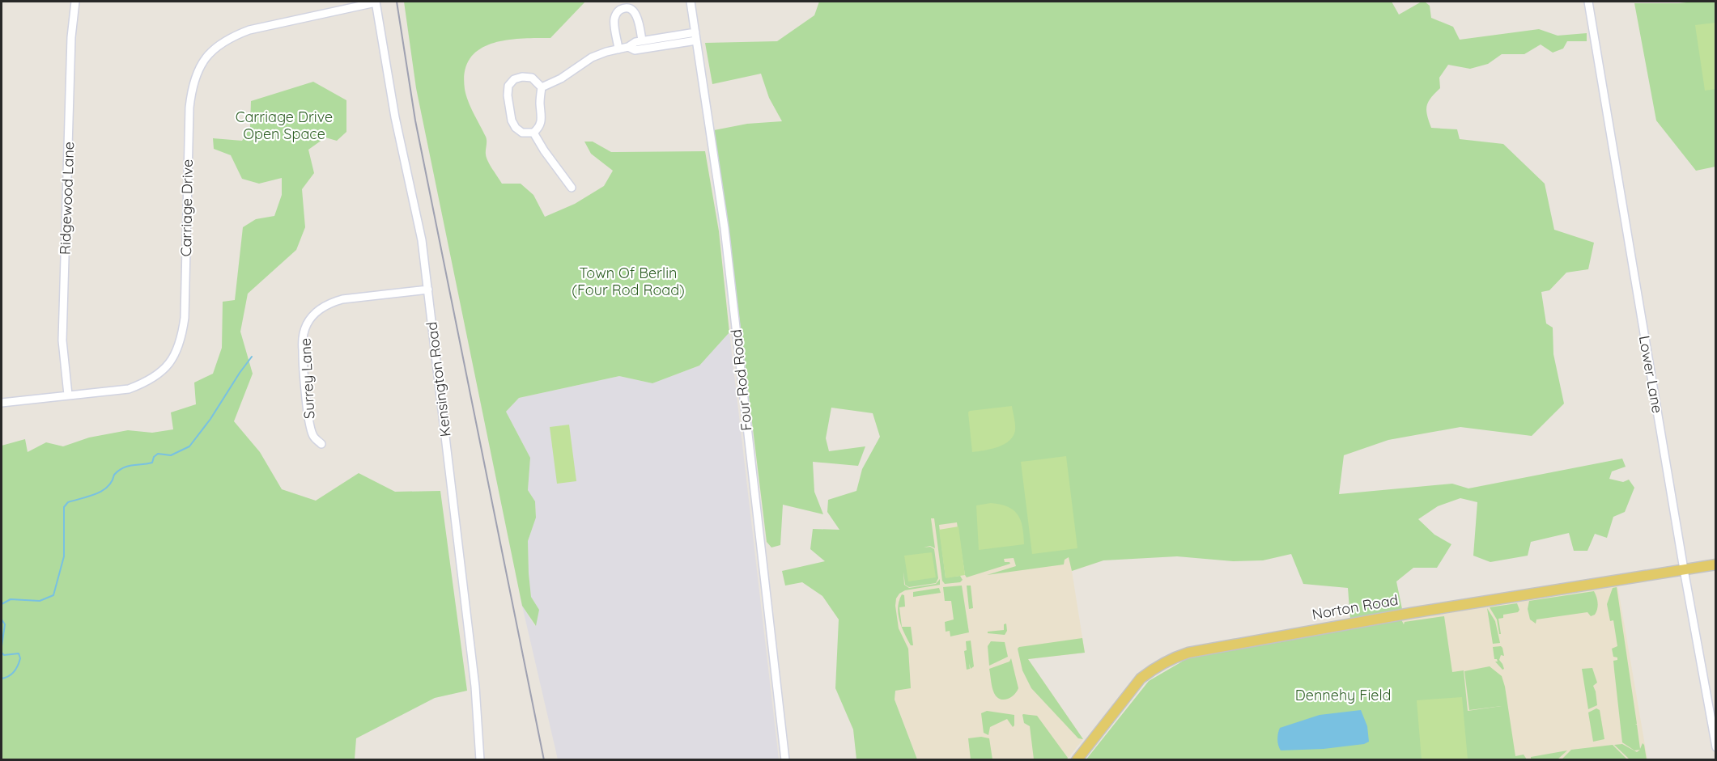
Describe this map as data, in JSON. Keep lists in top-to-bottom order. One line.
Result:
{"streets":{"main road":["Norton Road"],"street":["Ridgewood Lane","Carriage Drive","Lower Lane","Surrey Lane","Kensington Road","Four Rod Road"]},"crossings":[["Ridgewood Lane","Carriage Drive"],["Carriage Drive","Kensington Road"],["Lower Lane","Norton Road"],["Surrey Lane","Kensington Road"]],"parks":["Carriage Drive Open Space","Town Of Berlin (Four Rod Road)","Dennehy Field"]}
